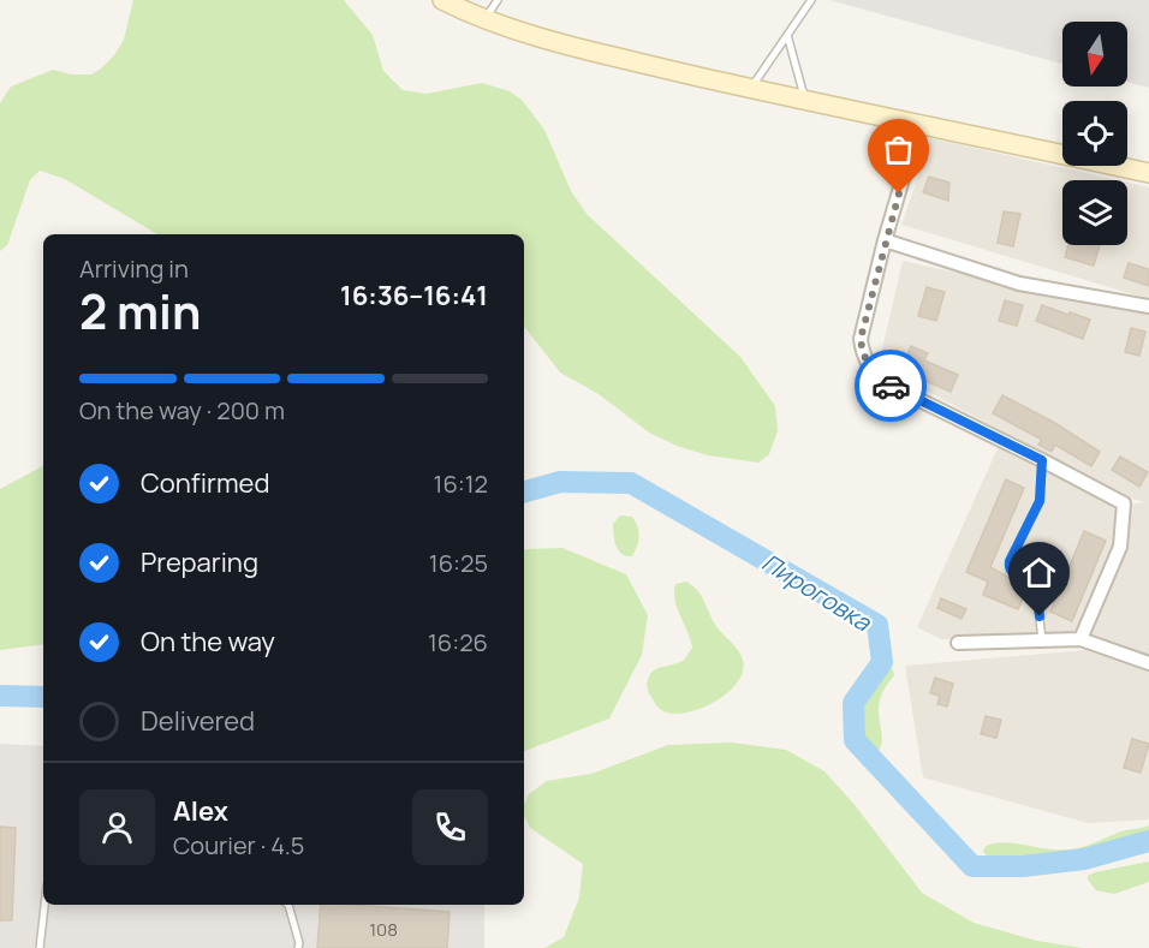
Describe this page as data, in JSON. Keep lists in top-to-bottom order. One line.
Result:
{"water":["Пироговка"],"house_numbers":["108"],"north":"bottom","page":{"heading":["2 min","Arriving in","16:36–16:41"],"panel":["Alex","Courier · 4.5"],"bar":"On the way · 200 m","list":[["Confirmed","16:12"],["Preparing","16:25"],["On the way","16:26"],"Delivered"]}}
